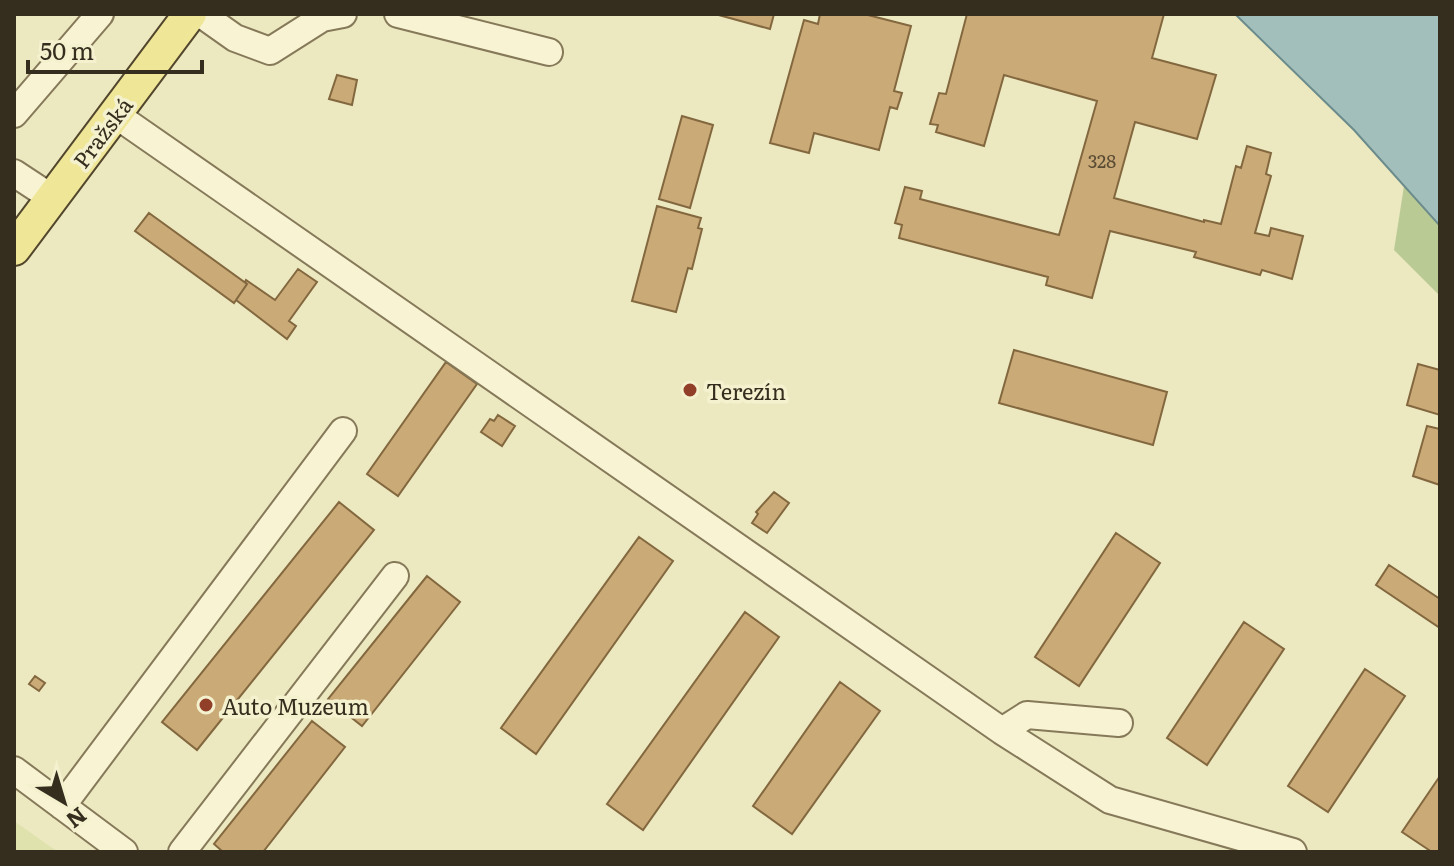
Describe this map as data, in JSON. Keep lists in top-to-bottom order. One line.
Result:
{"streets":{"main road":["Pražská"]},"places":["Terezín","Auto Muzeum"],"house_numbers":["328"],"scale_bar":"50 m","north":"bottom right"}
